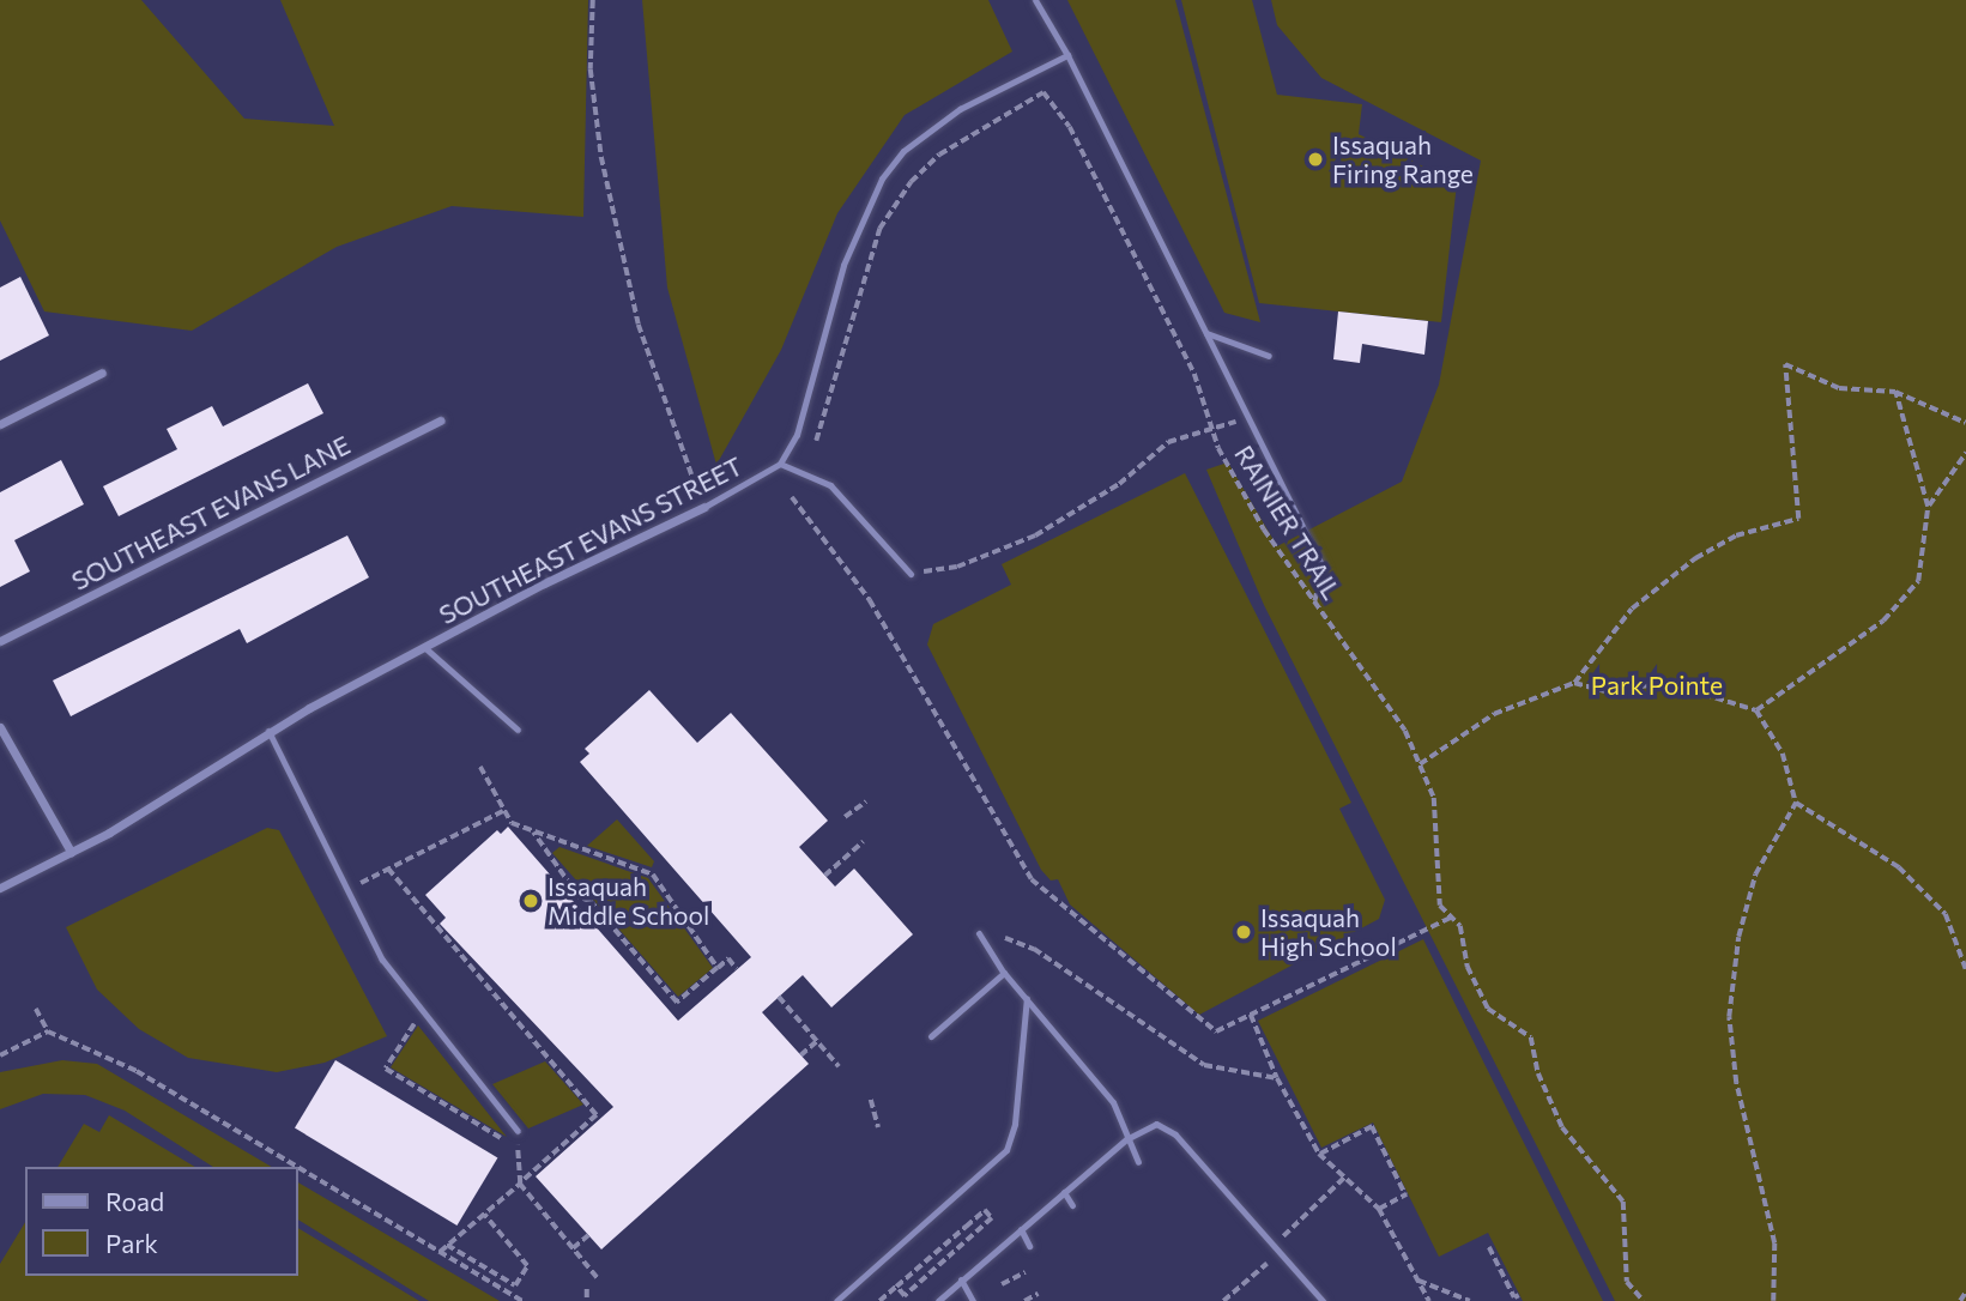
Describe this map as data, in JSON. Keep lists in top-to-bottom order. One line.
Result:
{"streets":{"street":["SOUTHEAST EVANS LANE","SOUTHEAST EVANS STREET"],"path":["RAINIER TRAIL"]},"parks":["Park Pointe"],"places":["Issaquah Firing Range","Issaquah Middle School","Issaquah High School"],"legend":["Road","Park"]}
